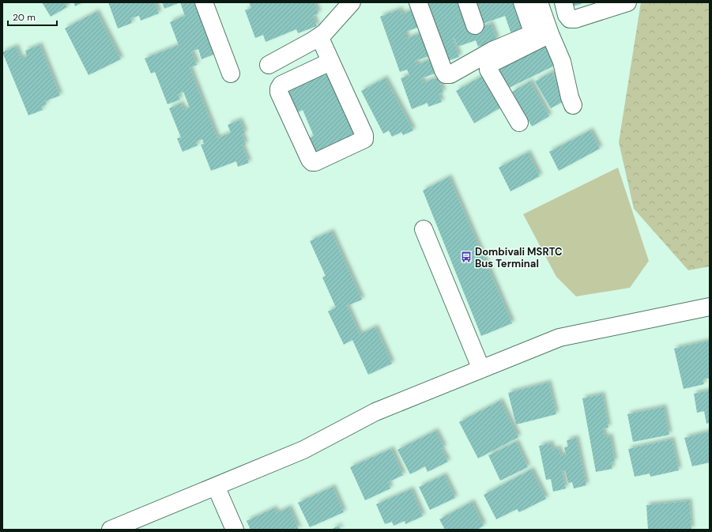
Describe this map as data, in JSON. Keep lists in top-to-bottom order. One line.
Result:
{"places":{"bus stop":["Dombivali MSRTC Bus Terminal"]},"scale_bar":"20 m"}
